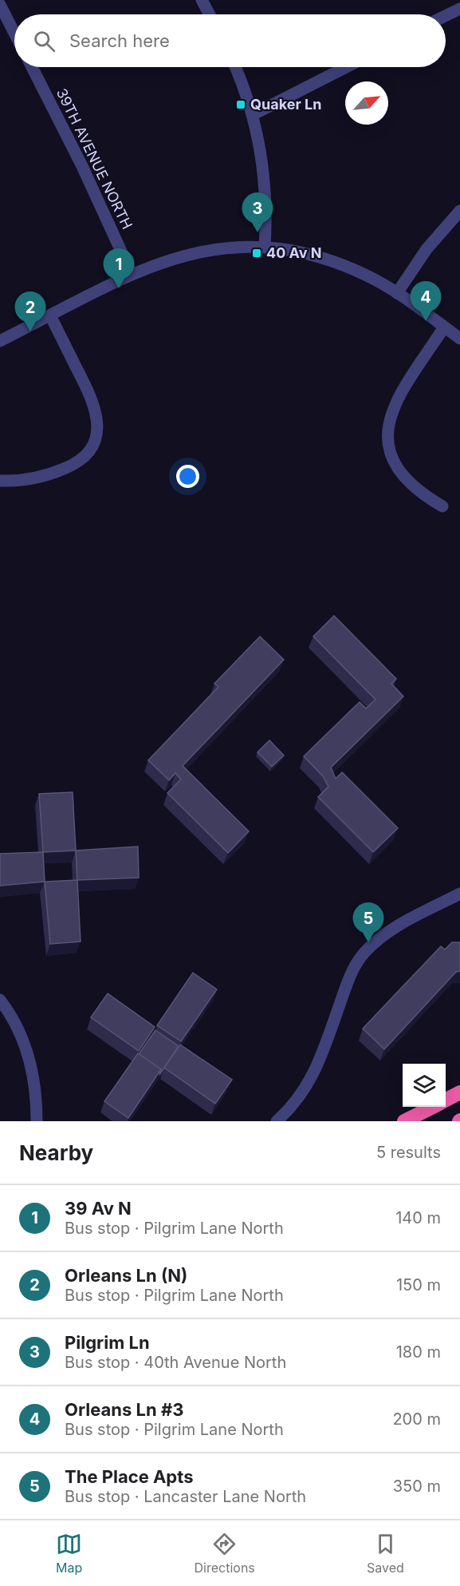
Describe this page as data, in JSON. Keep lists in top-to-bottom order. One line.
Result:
{"streets":{"street":["39TH AVENUE NORTH"]},"places":{"transit":["Quaker Ln","40 Av N"]},"north":"top right","page":{"search":"Search here","pins":["3","1","4","2","5"],"heading":["Nearby","5 results"],"list":[{"mark":"1","name":"39 Av N","note":"Bus stop · Pilgrim Lane North","value":"140 m"},{"mark":"2","name":"Orleans Ln (N)","note":"Bus stop · Pilgrim Lane North","value":"150 m"},{"mark":"3","name":"Pilgrim Ln","note":"Bus stop · 40th Avenue North","value":"180 m"},{"mark":"4","name":"Orleans Ln #3","note":"Bus stop · Pilgrim Lane North","value":"200 m"},{"mark":"5","name":"The Place Apts","note":"Bus stop · Lancaster Lane North","value":"350 m"}],"nav":["Map","Directions","Saved"]}}
